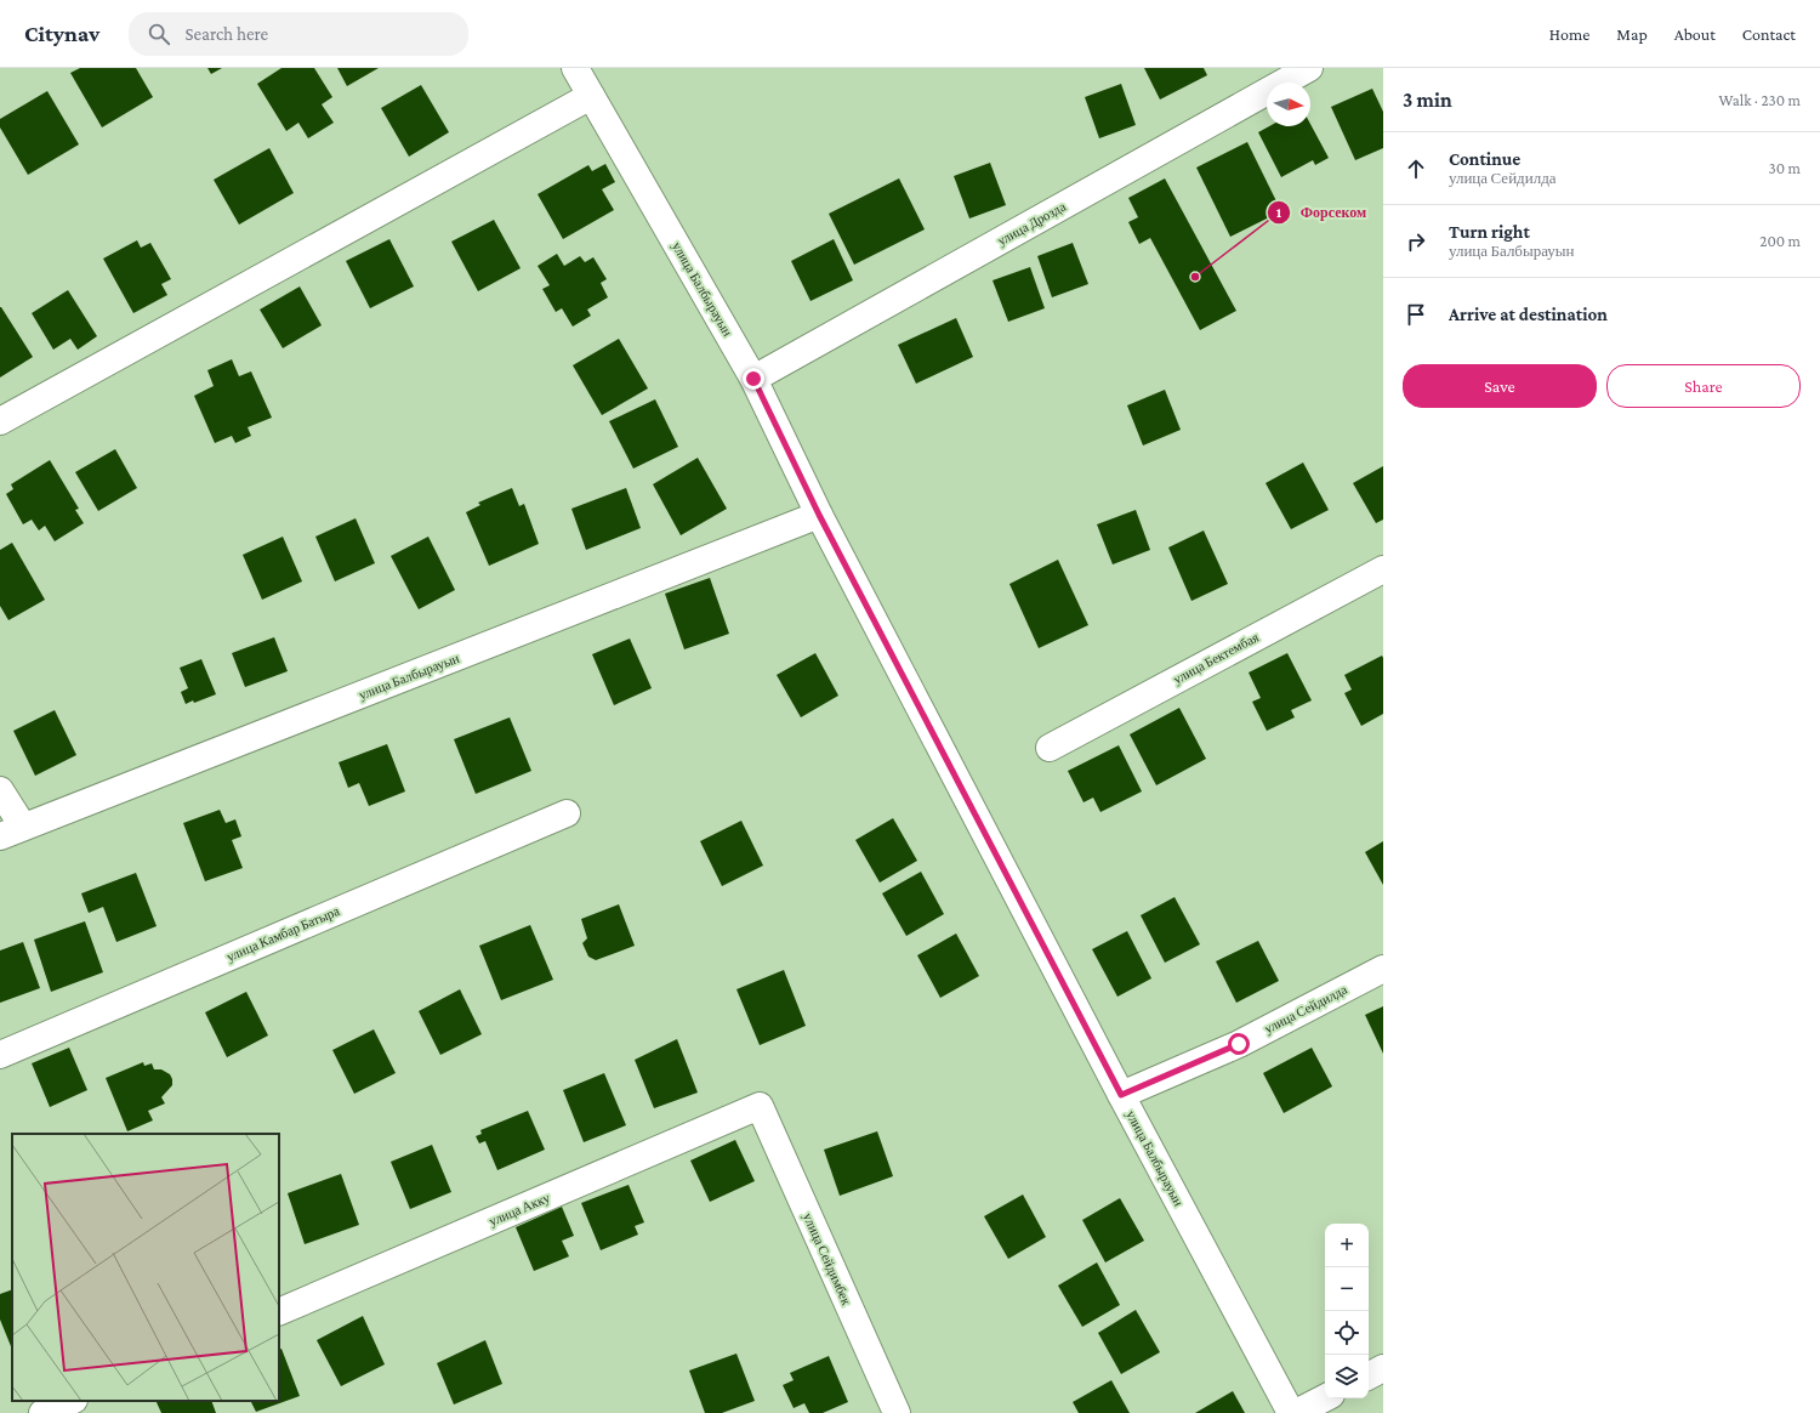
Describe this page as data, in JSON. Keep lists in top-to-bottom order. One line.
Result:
{"streets":{"street":["улица Дрозда","улица Балбырауын","улица Бектембая","улица Камбар Батыра","улица Сейдилда","улица Акку","улица Сейдимбек"]},"crossings":[["улица Дрозда","улица Балбырауын"],["улица Балбырауын","улица Сейдилда"],["улица Акку","улица Сейдимбек"]],"places":["Форсеком"],"north":"right","page":{"header":"Citynav","search":"Search here","nav":["Home","Map","About","Contact"],"heading":["3 min","Walk · 230 m"],"list":[["Continue","улица Сейдилда","30 m"],["Turn right","улица Балбырауын","200 m"],"Arrive at destination"],"buttons":["Save","Share"],"map_buttons":["+","−"]}}
